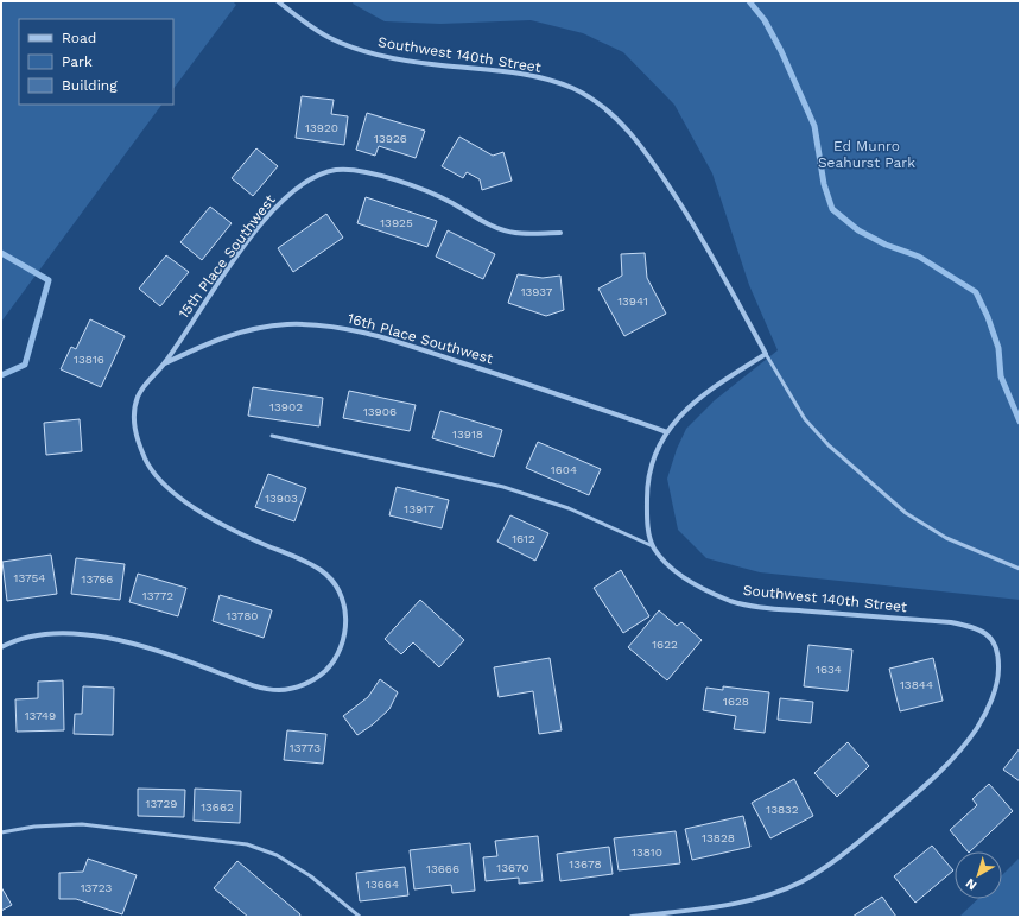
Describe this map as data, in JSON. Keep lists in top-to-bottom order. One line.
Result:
{"streets":{"street":["Southwest 140th Street","15th Place Southwest","16th Place Southwest"]},"crossings":[["Southwest 140th Street","16th Place Southwest"],["15th Place Southwest","16th Place Southwest"]],"parks":["Ed Munro Seahurst Park"],"house_numbers":["13920","13926","13925","13937","13941","13816","13902","13906","13918","1604","13903","13917","1612","13754","13766","13772","13780","1622","1634","13844","1628","13749","13773","13729","13662","13832","13828","13810","13678","13670","13666","13664","13723"],"legend":["Road","Park","Building"],"north":"bottom left"}
